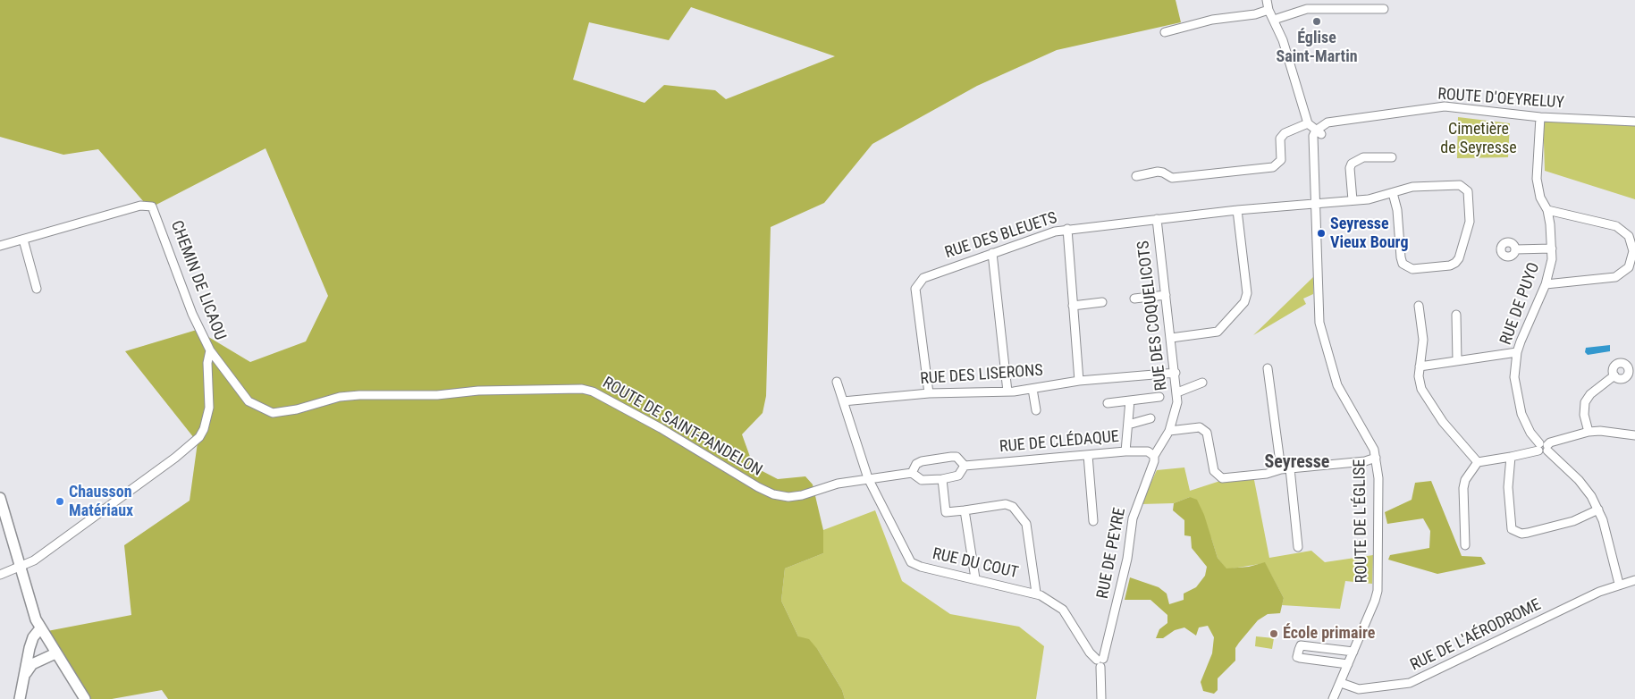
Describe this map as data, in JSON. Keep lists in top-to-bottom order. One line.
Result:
{"streets":{"street":["ROUTE D'OEYRELUY","RUE DES BLEUETS","CHEMIN DE LICAOU","RUE DE PUYO","RUE DES COQUELICOTS","RUE DES LISERONS","ROUTE DE SAINT-PANDELON","RUE DE CLÉDAQUE","ROUTE DE L'ÉGLISE","RUE DE PEYRE","RUE DU COUT","RUE DE L'AÉRODROME"]},"crossings":[["ROUTE D'OEYRELUY","RUE DE PUYO"],["ROUTE D'OEYRELUY","ROUTE DE L'ÉGLISE"],["RUE DES BLEUETS","RUE DES COQUELICOTS"],["RUE DES BLEUETS","RUE DES LISERONS"],["RUE DES BLEUETS","ROUTE DE L'ÉGLISE"],["CHEMIN DE LICAOU","ROUTE DE SAINT-PANDELON"],["RUE DES COQUELICOTS","RUE DES LISERONS"],["RUE DES COQUELICOTS","RUE DE CLÉDAQUE"],["RUE DES COQUELICOTS","RUE DE PEYRE"],["RUE DES LISERONS","RUE DU COUT"],["ROUTE DE SAINT-PANDELON","RUE DU COUT"],["RUE DE CLÉDAQUE","RUE DE PEYRE"],["ROUTE DE L'ÉGLISE","RUE DE L'AÉRODROME"],["RUE DE PEYRE","RUE DU COUT"]],"districts":["Seyresse"],"parks":["Cimetière de Seyresse"],"places":["Église Saint-Martin","Seyresse Vieux Bourg","Chausson Matériaux","École primaire"]}
